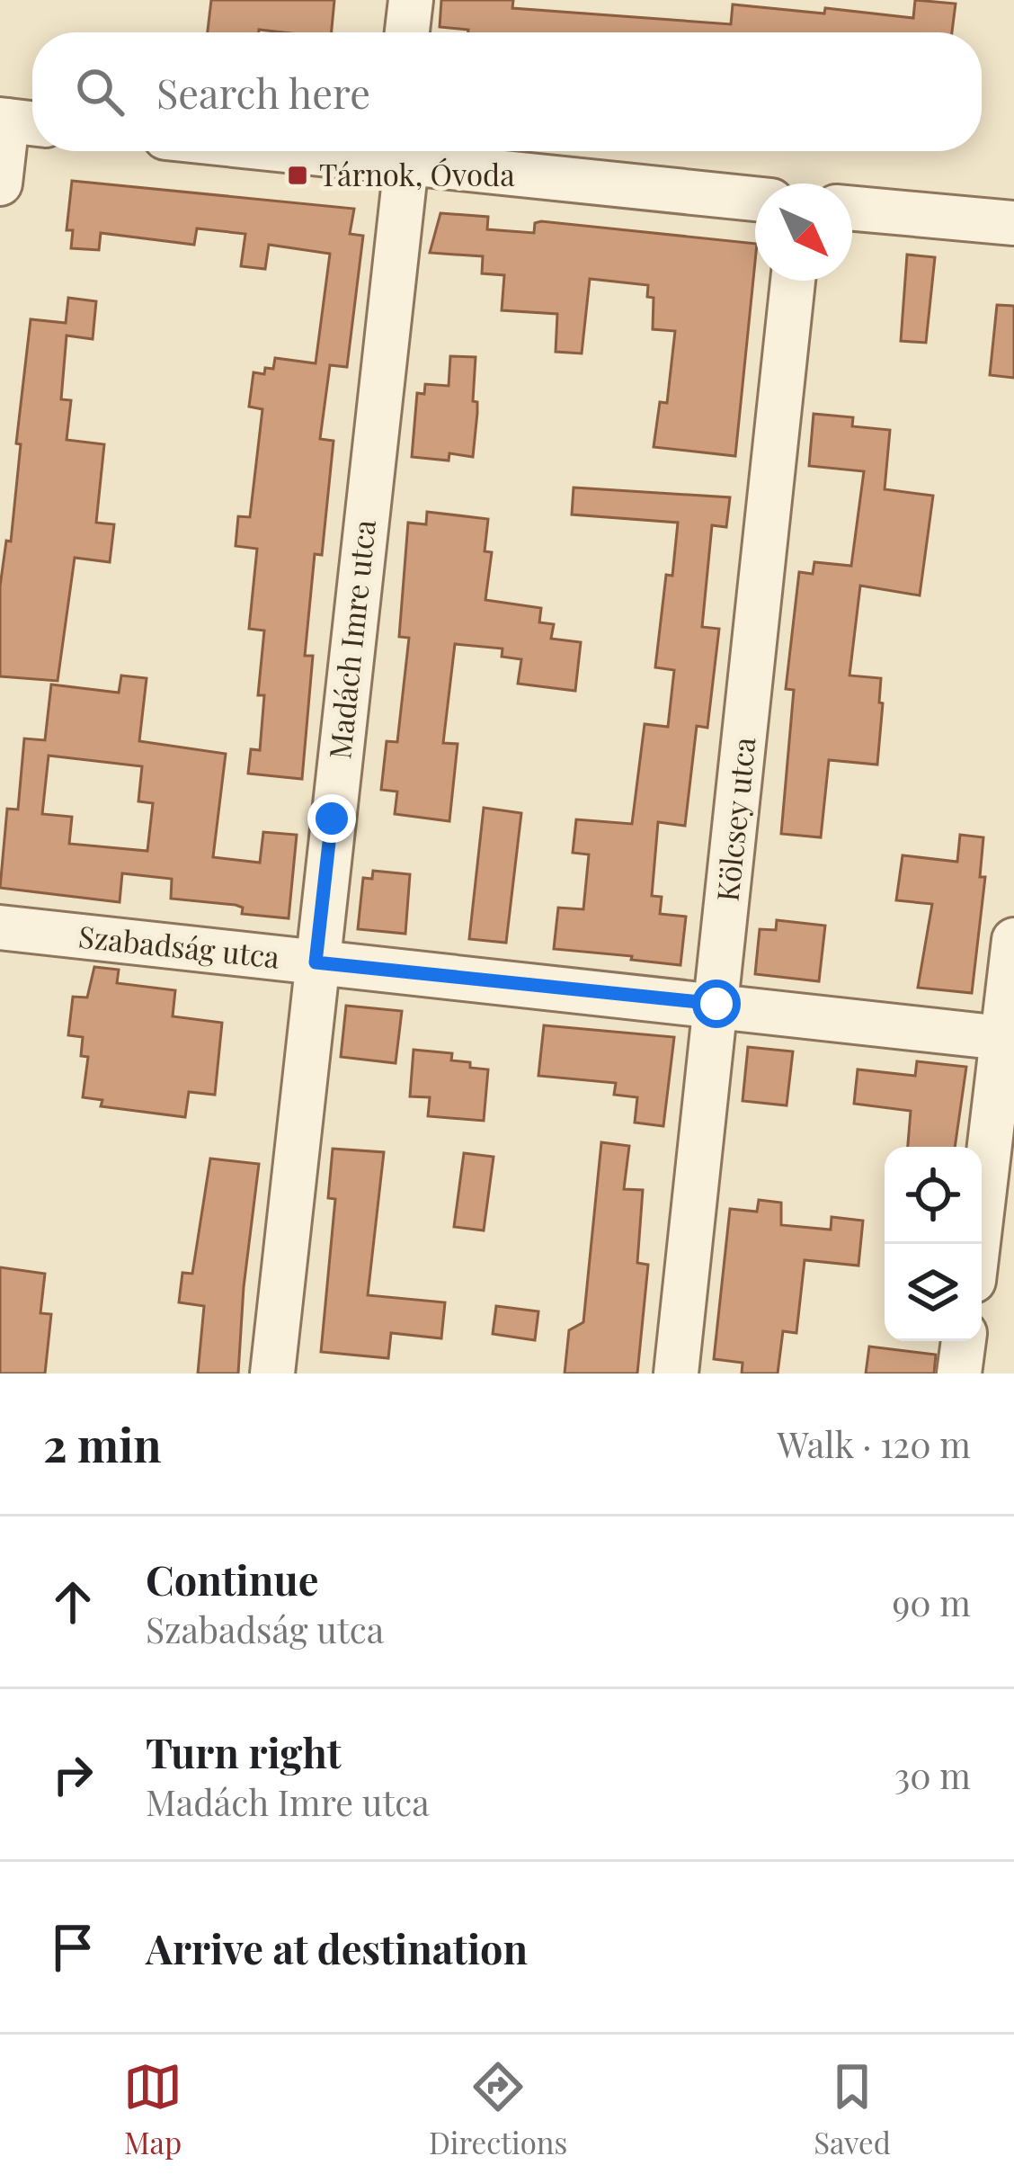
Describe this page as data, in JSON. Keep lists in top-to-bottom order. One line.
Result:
{"streets":{"street":["Madách Imre utca","Kölcsey utca","Szabadság utca"]},"crossings":[["Madách Imre utca","Szabadság utca"],["Kölcsey utca","Szabadság utca"]],"places":{"transit":["Tárnok, Óvoda"]},"north":"bottom right","page":{"search":"Search here","heading":["2 min","Walk · 120 m"],"list":[["Continue","Szabadság utca","90 m"],["Turn right","Madách Imre utca","30 m"],"Arrive at destination"],"nav":["Map","Directions","Saved"]}}
